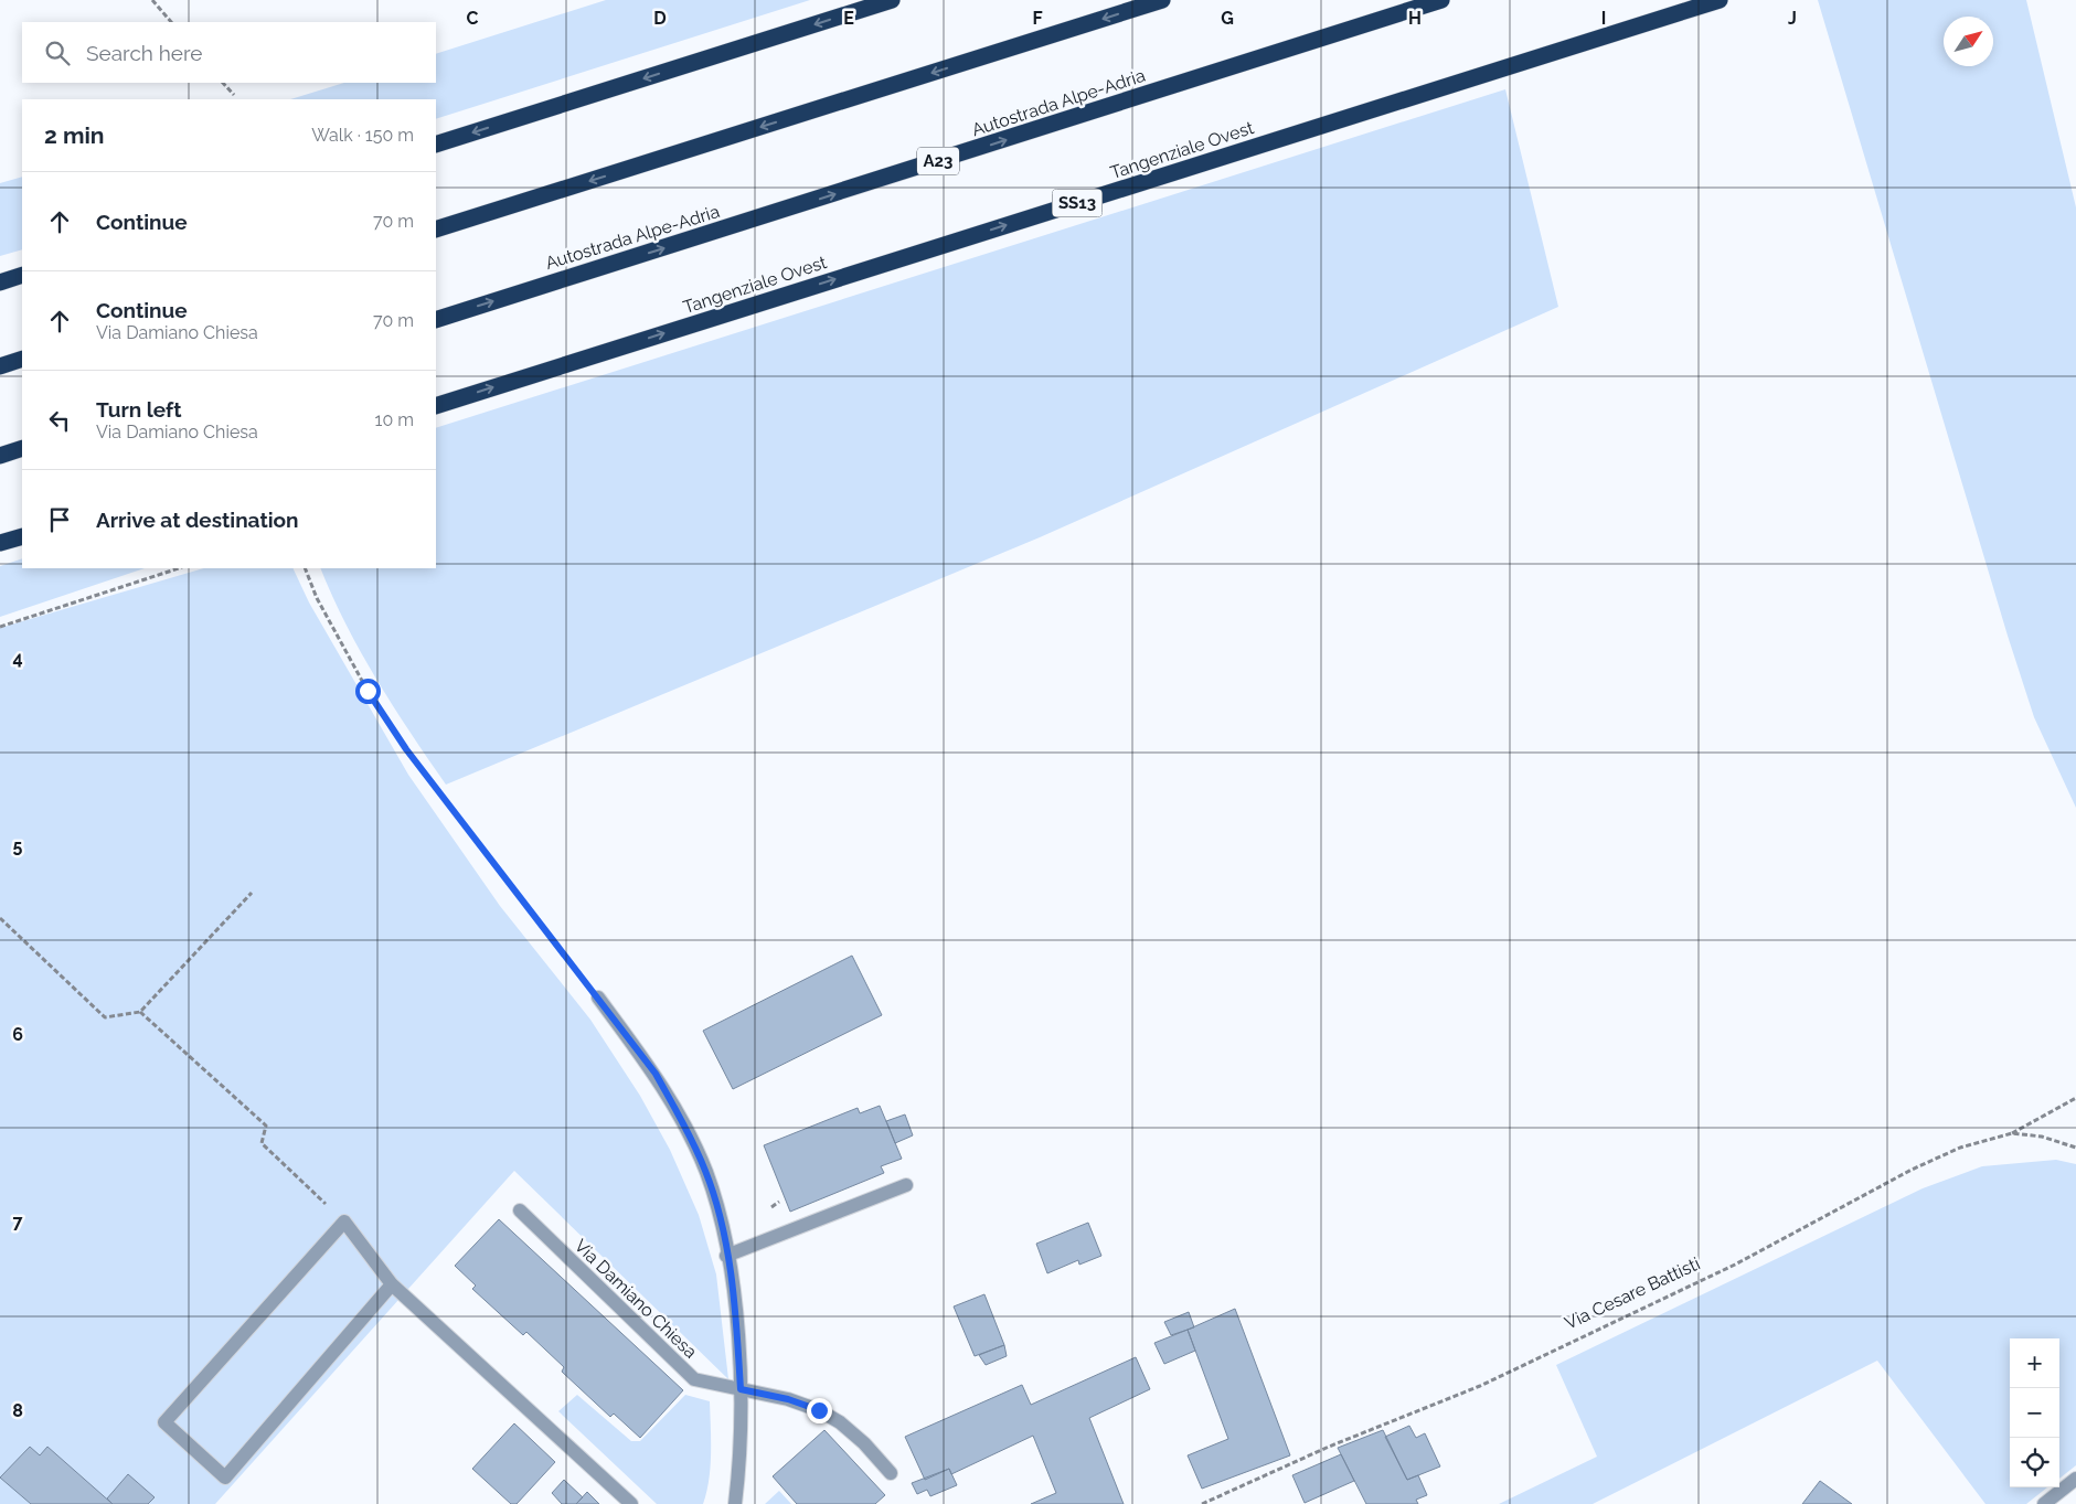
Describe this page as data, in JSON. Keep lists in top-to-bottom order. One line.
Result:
{"streets":{"highway":["Autostrada Alpe-Adria","Tangenziale Ovest","A23","SS13"],"street":["Via Damiano Chiesa"],"path":["Via Cesare Battisti"]},"one_way":["Tangenziale Ovest"],"north":"top right","page":{"search":"Search here","heading":["2 min","Walk · 150 m"],"list":[["Continue","70 m"],["Continue","Via Damiano Chiesa","70 m"],["Turn left","Via Damiano Chiesa","10 m"],"Arrive at destination"],"map_buttons":["+","−"]},"grid":{"columns":["C","D","E","F","G","H","I","J"],"rows":["4","5","6","7","8"]}}
